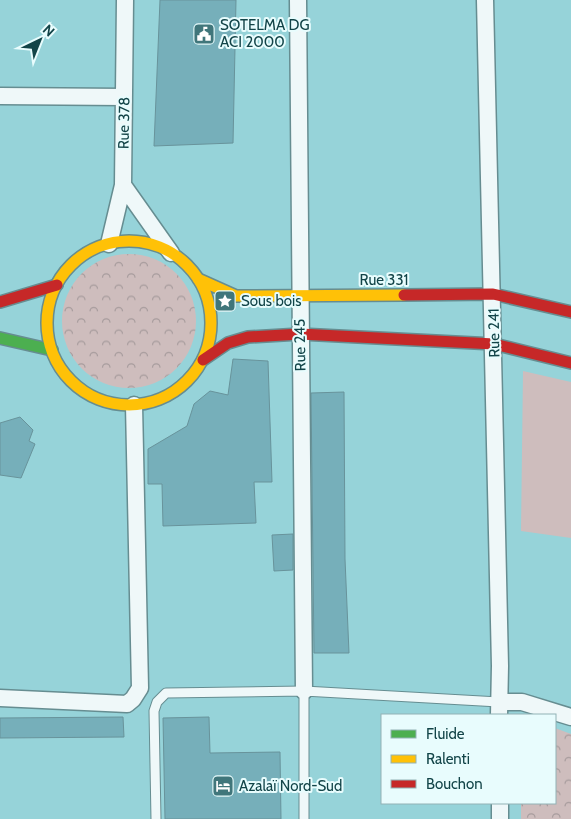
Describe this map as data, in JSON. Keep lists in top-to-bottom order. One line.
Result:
{"streets":{"street":["Rue 378","Rue 331","Rue 241","Rue 245"]},"crossings":[["Rue 378","Rue 331"],["Rue 331","Rue 241"],["Rue 331","Rue 245"]],"places":{"public building":["SOTELMA DG ACI 2000"],"place":["Sous bois"],"hotel":["Azalaï Nord-Sud"]},"legend":["Fluide","Ralenti","Bouchon"],"north":"top right"}
